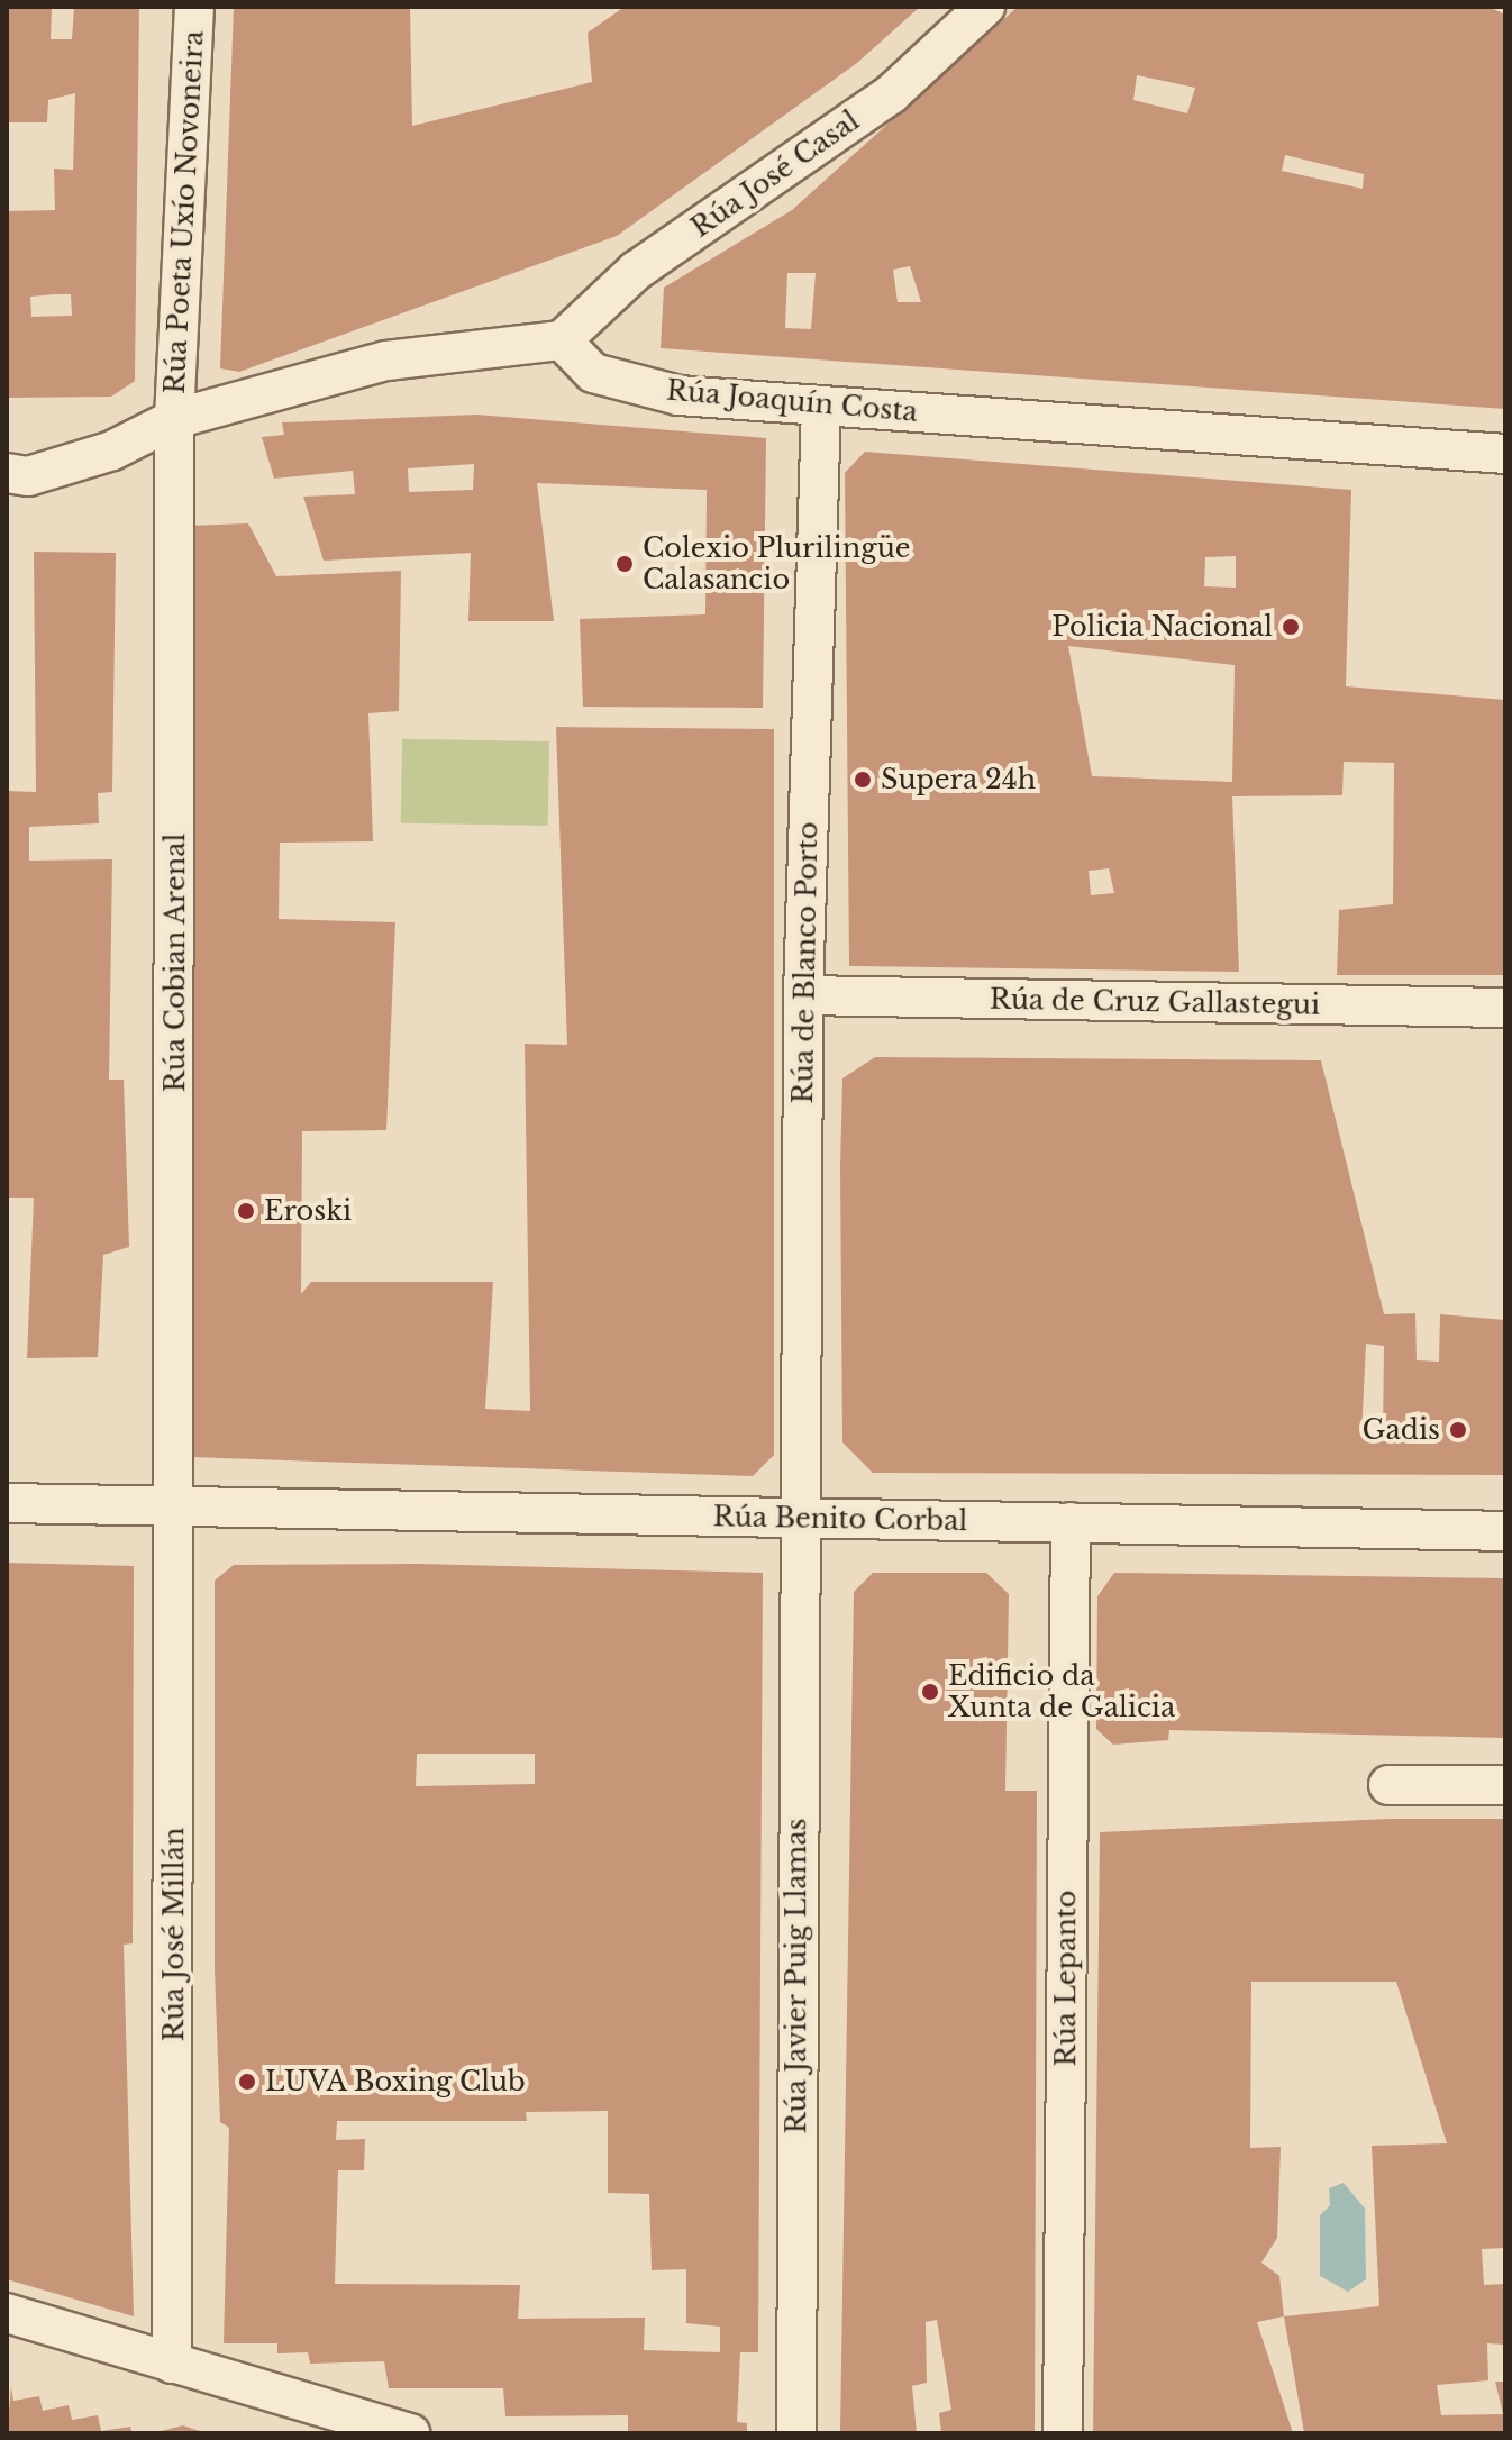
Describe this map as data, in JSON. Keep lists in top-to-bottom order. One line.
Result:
{"streets":{"street":["Rúa José Casal","Rúa Poeta Uxío Novoneira","Rúa Joaquín Costa","Rúa Cobian Arenal","Rúa de Blanco Porto","Rúa de Cruz Gallastegui","Rúa Benito Corbal","Rúa José Millán","Rúa Javier Puig Llamas","Rúa Lepanto"]},"crossings":[["Rúa José Casal","Rúa Joaquín Costa"],["Rúa Poeta Uxío Novoneira","Rúa Cobian Arenal"],["Rúa Joaquín Costa","Rúa de Blanco Porto"],["Rúa Cobian Arenal","Rúa Benito Corbal"],["Rúa Cobian Arenal","Rúa José Millán"],["Rúa de Blanco Porto","Rúa de Cruz Gallastegui"],["Rúa de Blanco Porto","Rúa Benito Corbal"],["Rúa de Blanco Porto","Rúa Javier Puig Llamas"],["Rúa Benito Corbal","Rúa José Millán"],["Rúa Benito Corbal","Rúa Javier Puig Llamas"],["Rúa Benito Corbal","Rúa Lepanto"]],"places":["Colexio Plurilingüe Calasancio","Policia Nacional","Supera 24h","Eroski","Gadis","Edificio da Xunta de Galicia","LUVA Boxing Club"]}
